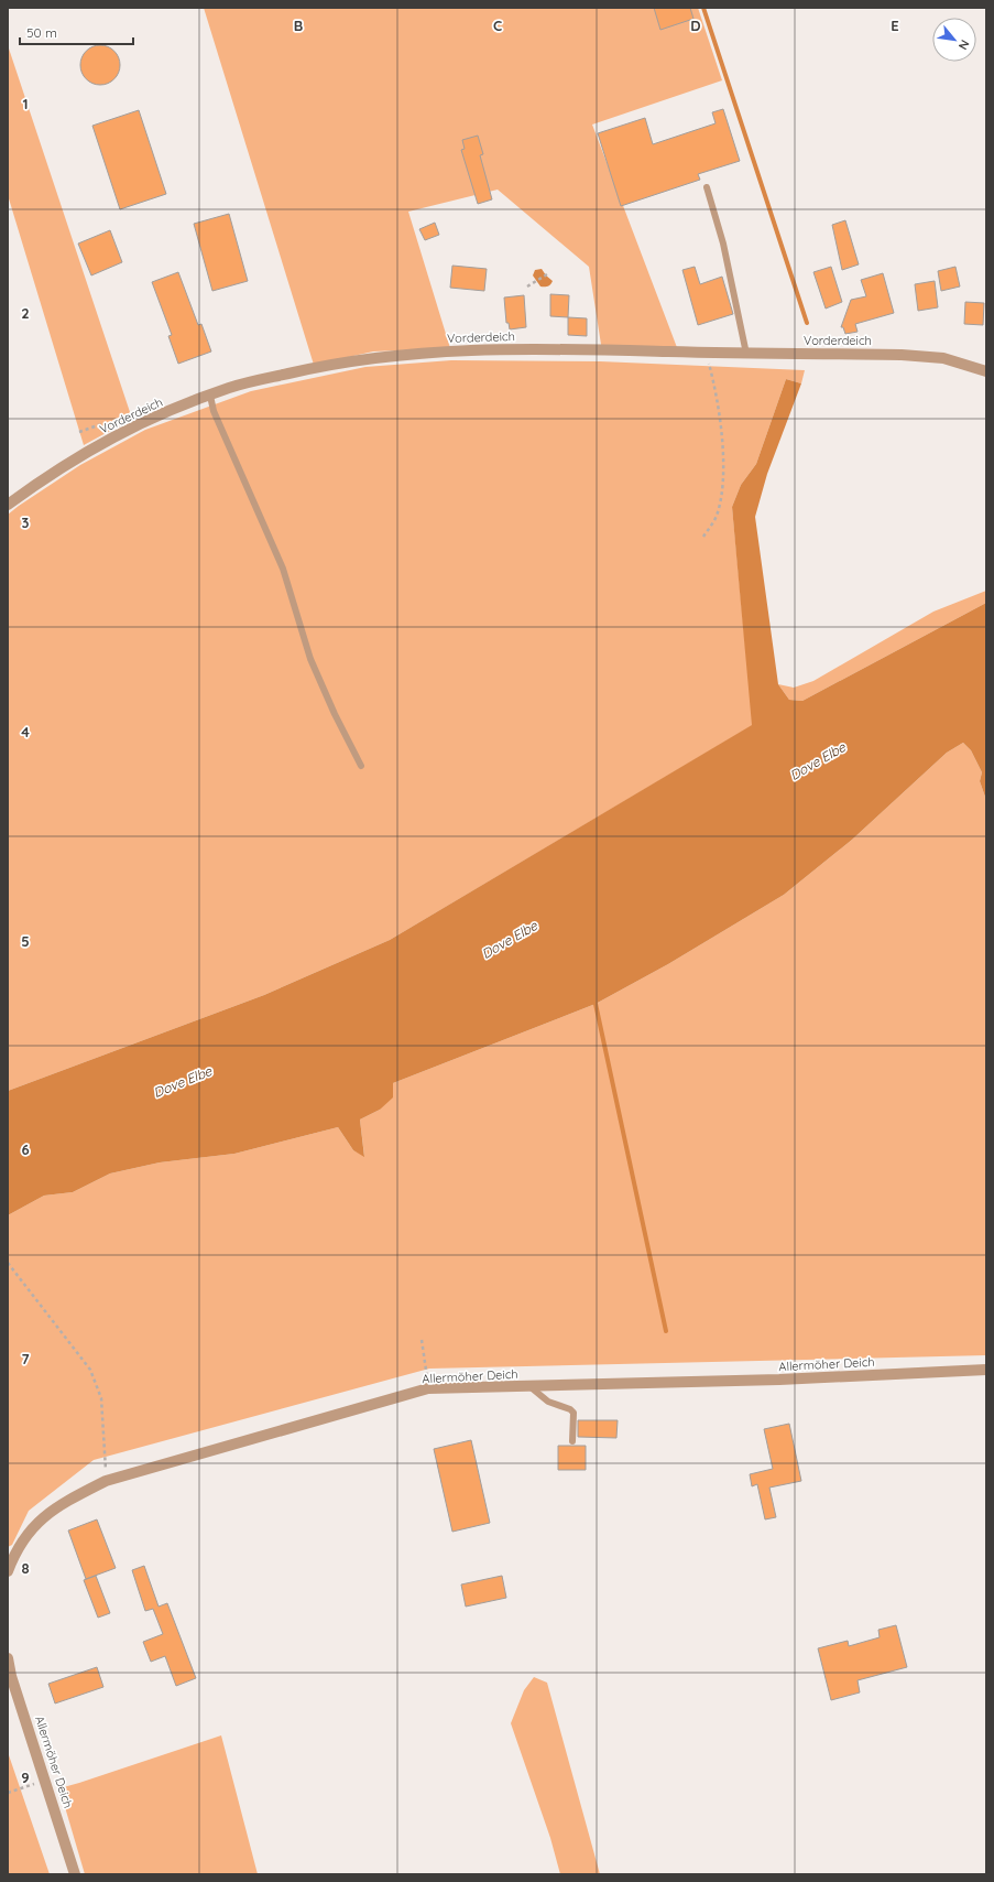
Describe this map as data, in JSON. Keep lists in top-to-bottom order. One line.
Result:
{"streets":{"street":["Vorderdeich","Allermöher Deich"]},"water":["Dove Elbe"],"scale_bar":"50 m","north":"bottom right","grid":{"columns":["B","C","D","E"],"rows":["1","2","3","4","5","6","7","8","9"]}}
